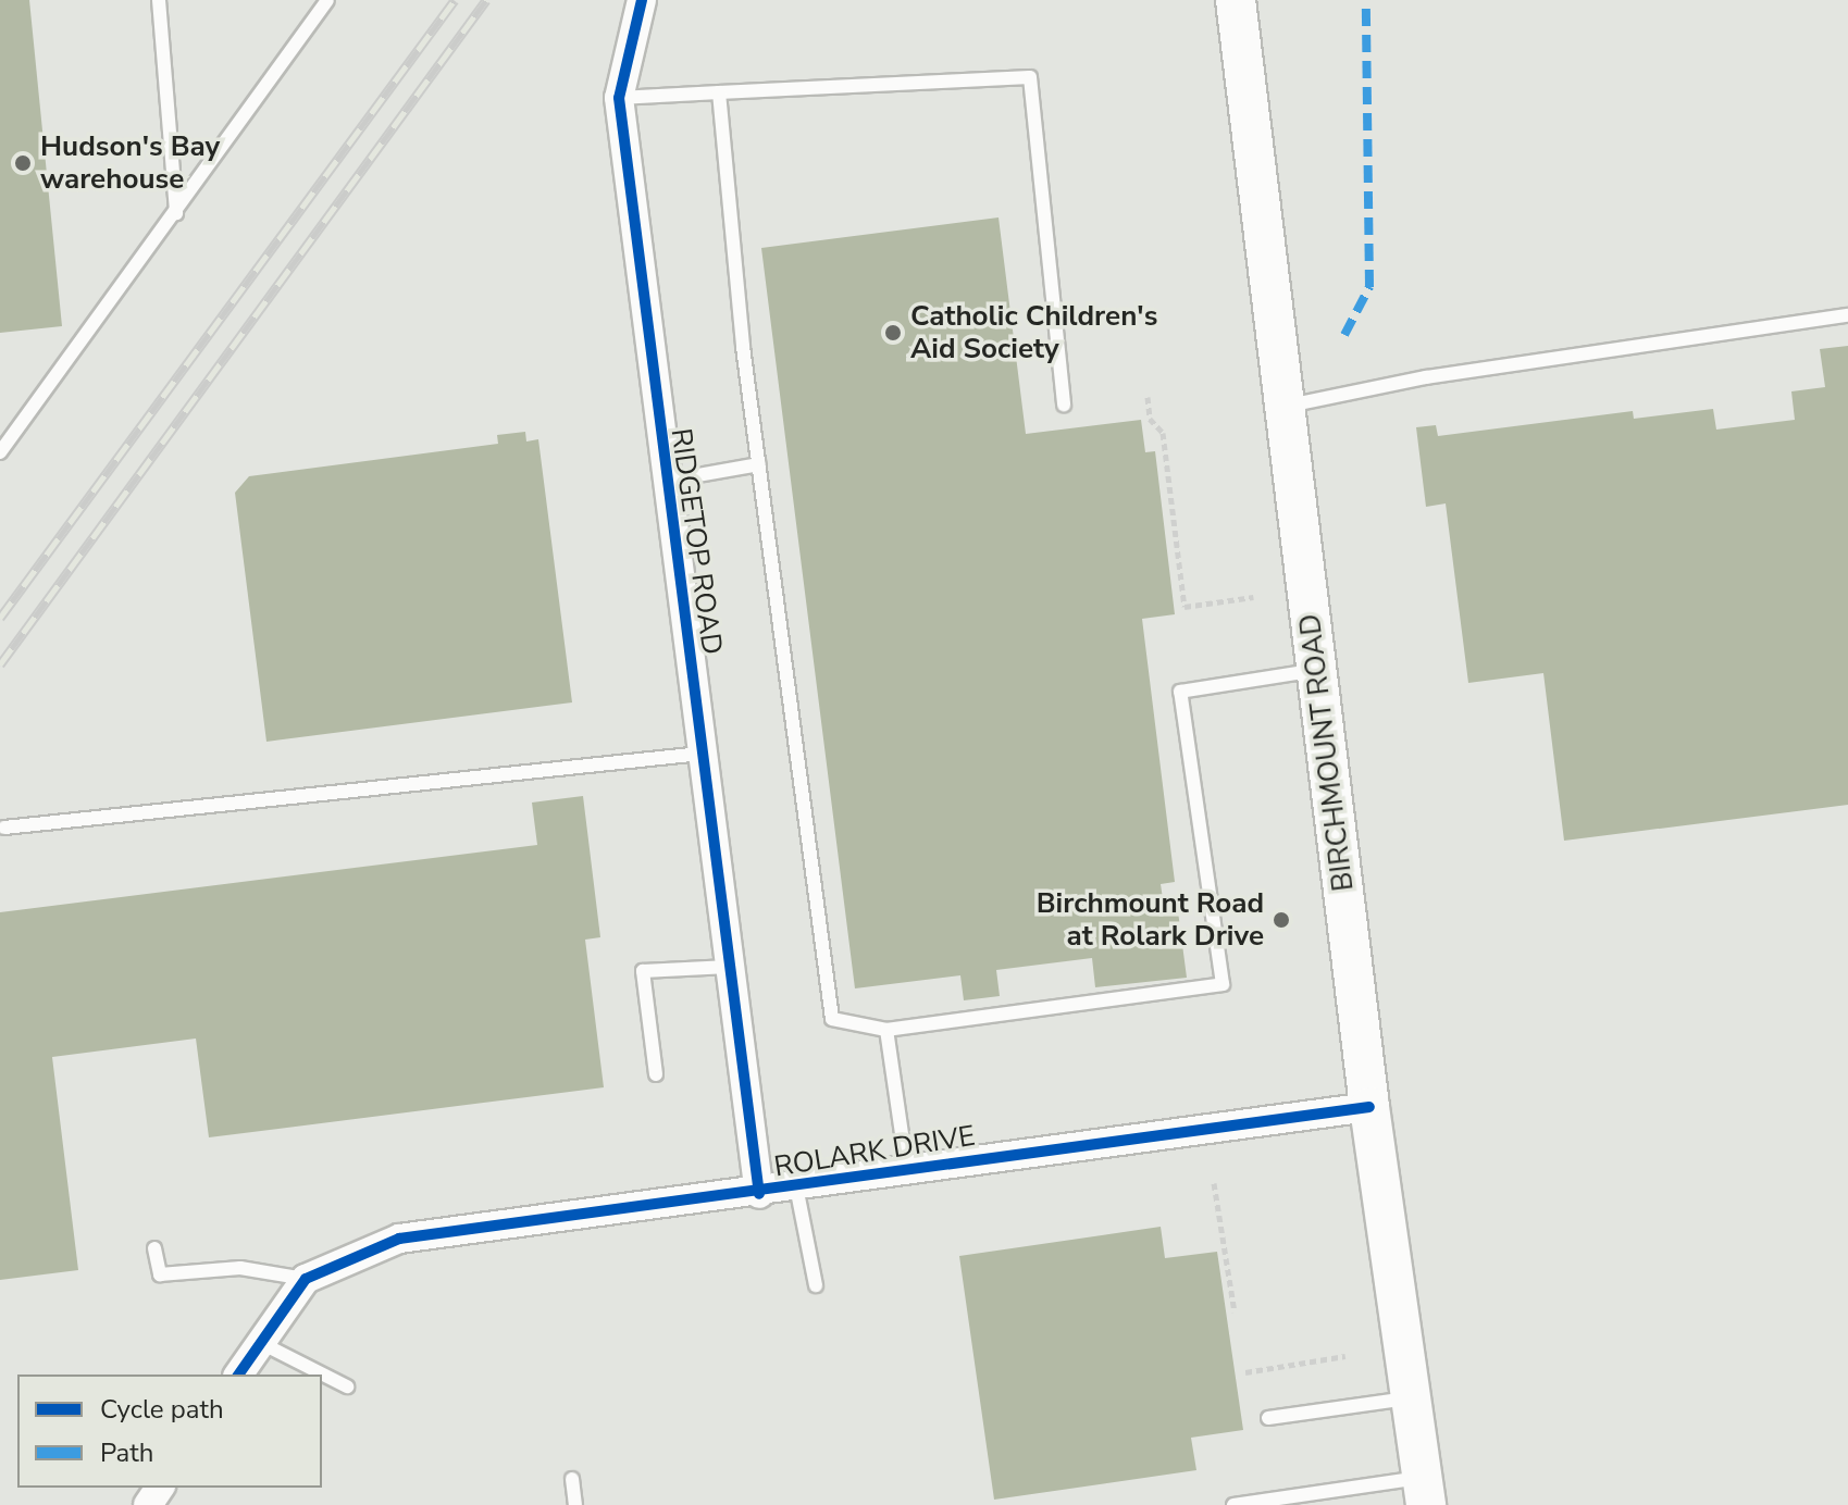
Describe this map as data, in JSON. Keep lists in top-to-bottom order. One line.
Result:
{"streets":{"main road":["BIRCHMOUNT ROAD"],"street":["RIDGETOP ROAD","ROLARK DRIVE"]},"crossings":[["RIDGETOP ROAD","ROLARK DRIVE"],["BIRCHMOUNT ROAD","ROLARK DRIVE"]],"places":["Hudson's Bay warehouse","Catholic Children's Aid Society","Birchmount Road at Rolark Drive"],"legend":["Cycle path","Path"]}
